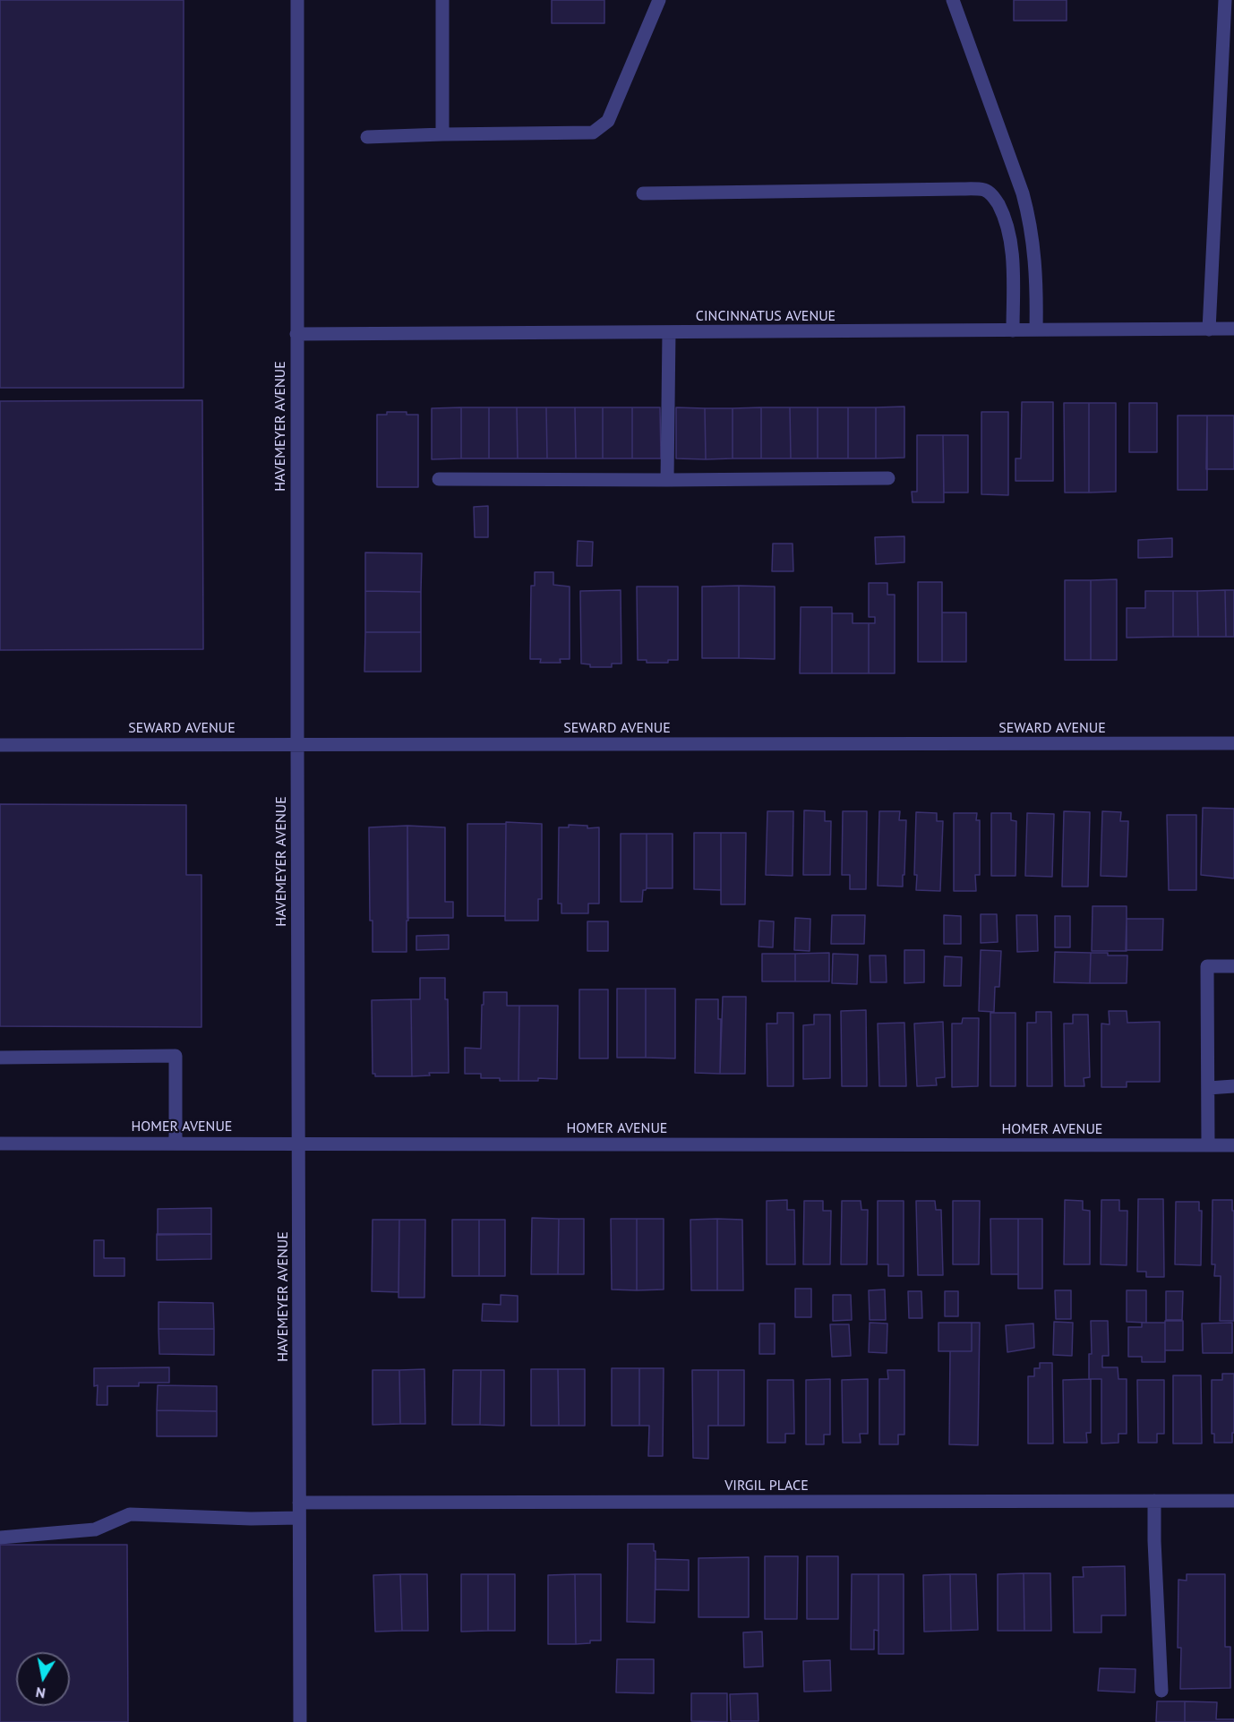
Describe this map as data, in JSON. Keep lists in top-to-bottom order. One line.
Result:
{"streets":{"street":["CINCINNATUS AVENUE","HAVEMEYER AVENUE","SEWARD AVENUE","HOMER AVENUE","VIRGIL PLACE"]},"crossings":[["CINCINNATUS AVENUE","HAVEMEYER AVENUE"],["HAVEMEYER AVENUE","SEWARD AVENUE"],["HAVEMEYER AVENUE","HOMER AVENUE"],["HAVEMEYER AVENUE","VIRGIL PLACE"]],"north":"bottom"}
